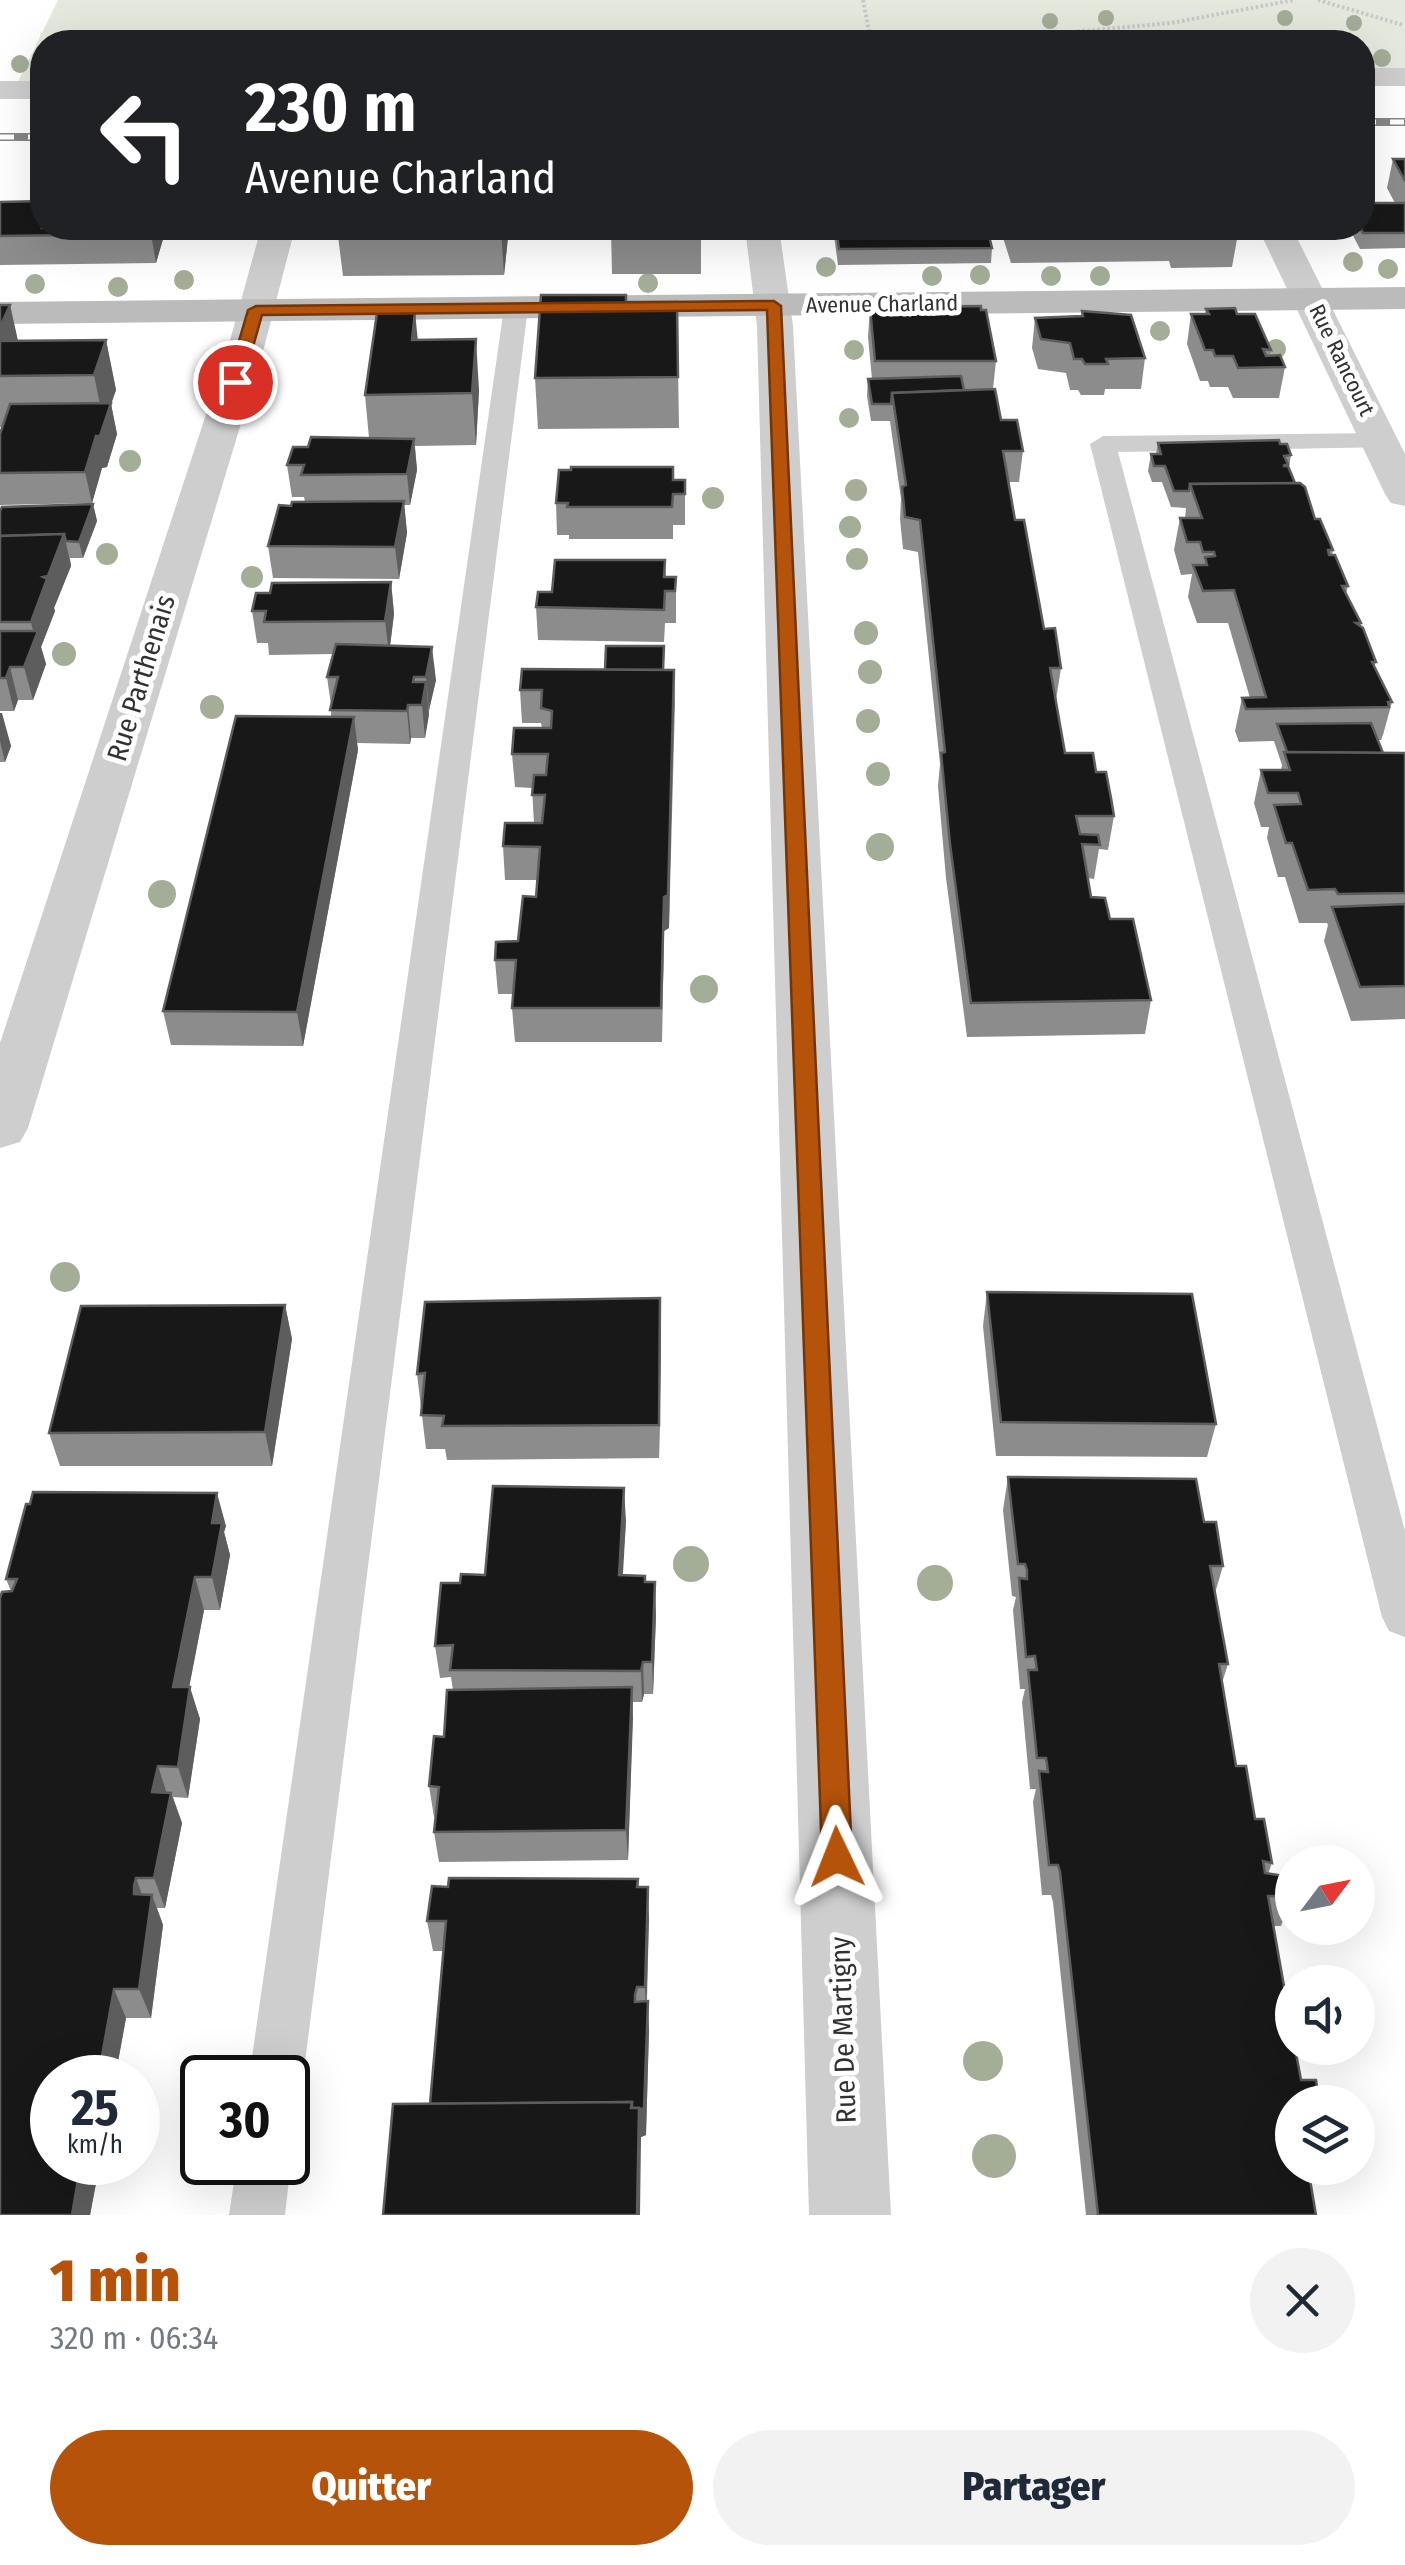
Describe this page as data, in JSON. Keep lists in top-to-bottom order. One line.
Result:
{"streets":{"street":["Avenue Charland","Rue Rancourt","Rue Parthenais","Rue De Martigny"]},"crossings":[["Avenue Charland","Rue Rancourt"],["Avenue Charland","Rue Parthenais"],["Avenue Charland","Rue De Martigny"]],"north":"top right","page":{"turn":["230 m","Avenue Charland"],"speed":"25 km/h","limit":"30","heading":["1 min","320 m · 06:34"],"buttons":["Quitter","Partager"]}}
